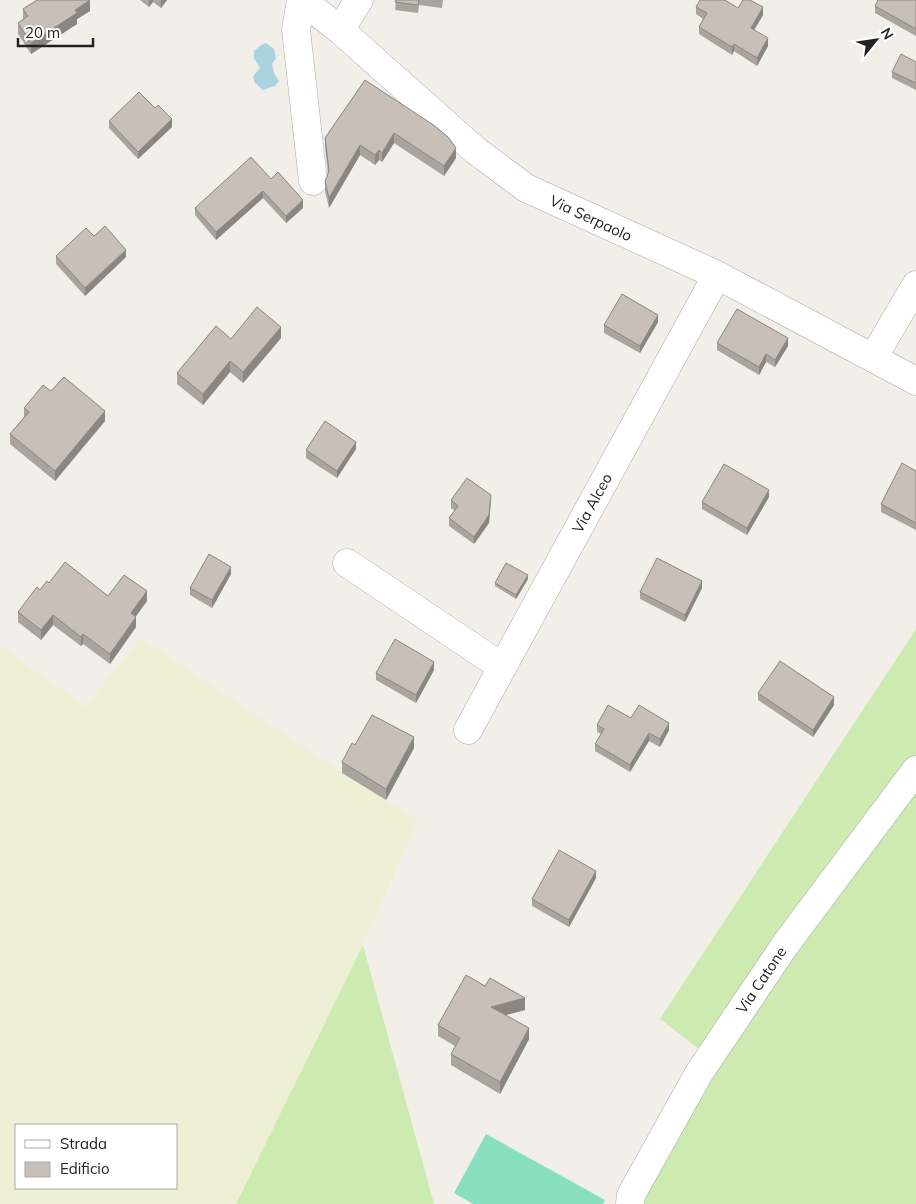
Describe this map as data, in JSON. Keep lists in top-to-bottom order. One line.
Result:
{"streets":{"street":["Via Serpaolo","Via Alceo","Via Catone"]},"crossings":[["Via Serpaolo","Via Alceo"]],"legend":["Strada","Edificio"],"scale_bar":"20 m","north":"top right"}
